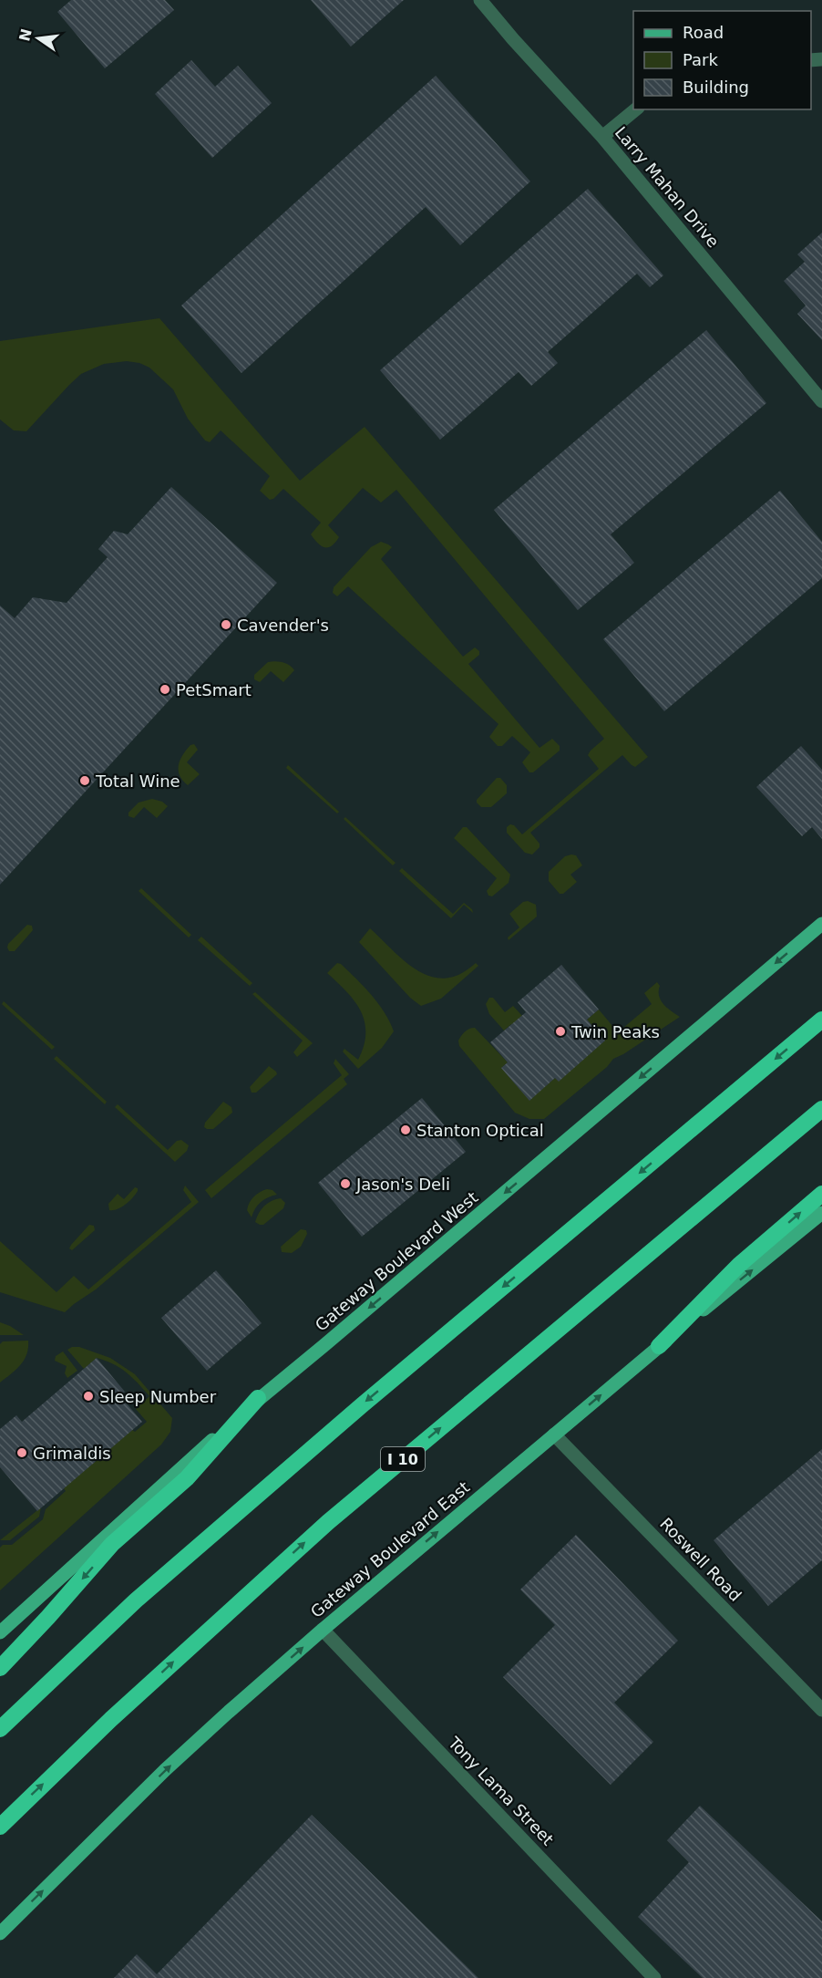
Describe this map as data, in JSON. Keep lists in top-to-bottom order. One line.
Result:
{"streets":{"highway":["I 10"],"main road":["Gateway Boulevard West","Gateway Boulevard East"],"street":["Larry Mahan Drive","Roswell Road","Tony Lama Street"]},"crossings":[["Gateway Boulevard East","Roswell Road"],["Gateway Boulevard East","Tony Lama Street"]],"one_way":["Gateway Boulevard West","Gateway Boulevard East"],"places":["Cavender's","PetSmart","Total Wine","Twin Peaks","Stanton Optical","Jason's Deli","Sleep Number","Grimaldis"],"legend":["Road","Park","Building"],"north":"left"}
